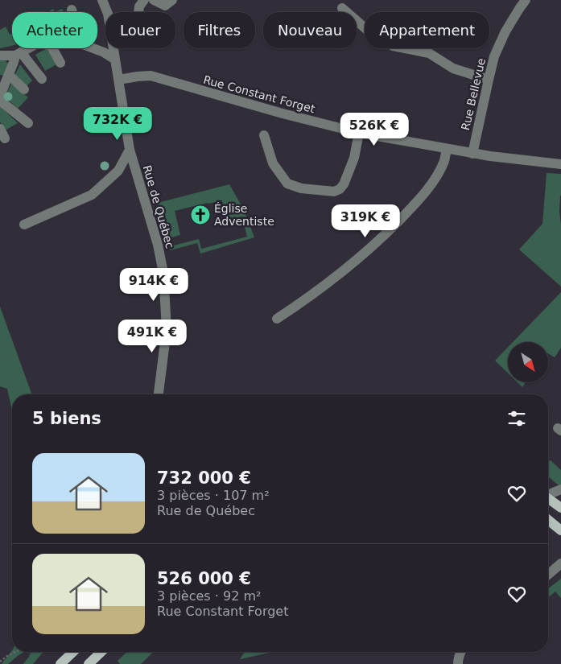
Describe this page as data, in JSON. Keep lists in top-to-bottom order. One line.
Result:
{"streets":{"street":["Rue Constant Forget","Rue Bellevue","Rue de Québec"]},"crossings":[["Rue Constant Forget","Rue Bellevue"],["Rue Constant Forget","Rue de Québec"]],"places":{"church":["Église Adventiste"]},"north":"bottom right","page":{"chip":["Acheter","Louer","Filtres","Nouveau","Appartement"],"price":["732K €","526K €","319K €","914K €","491K €"],"heading":"5 biens","list":[{"name":"732 000 €","note":"3 pièces · 107 m² · Rue de Québec"},{"name":"526 000 €","note":"3 pièces · 92 m² · Rue Constant Forget"}]}}
